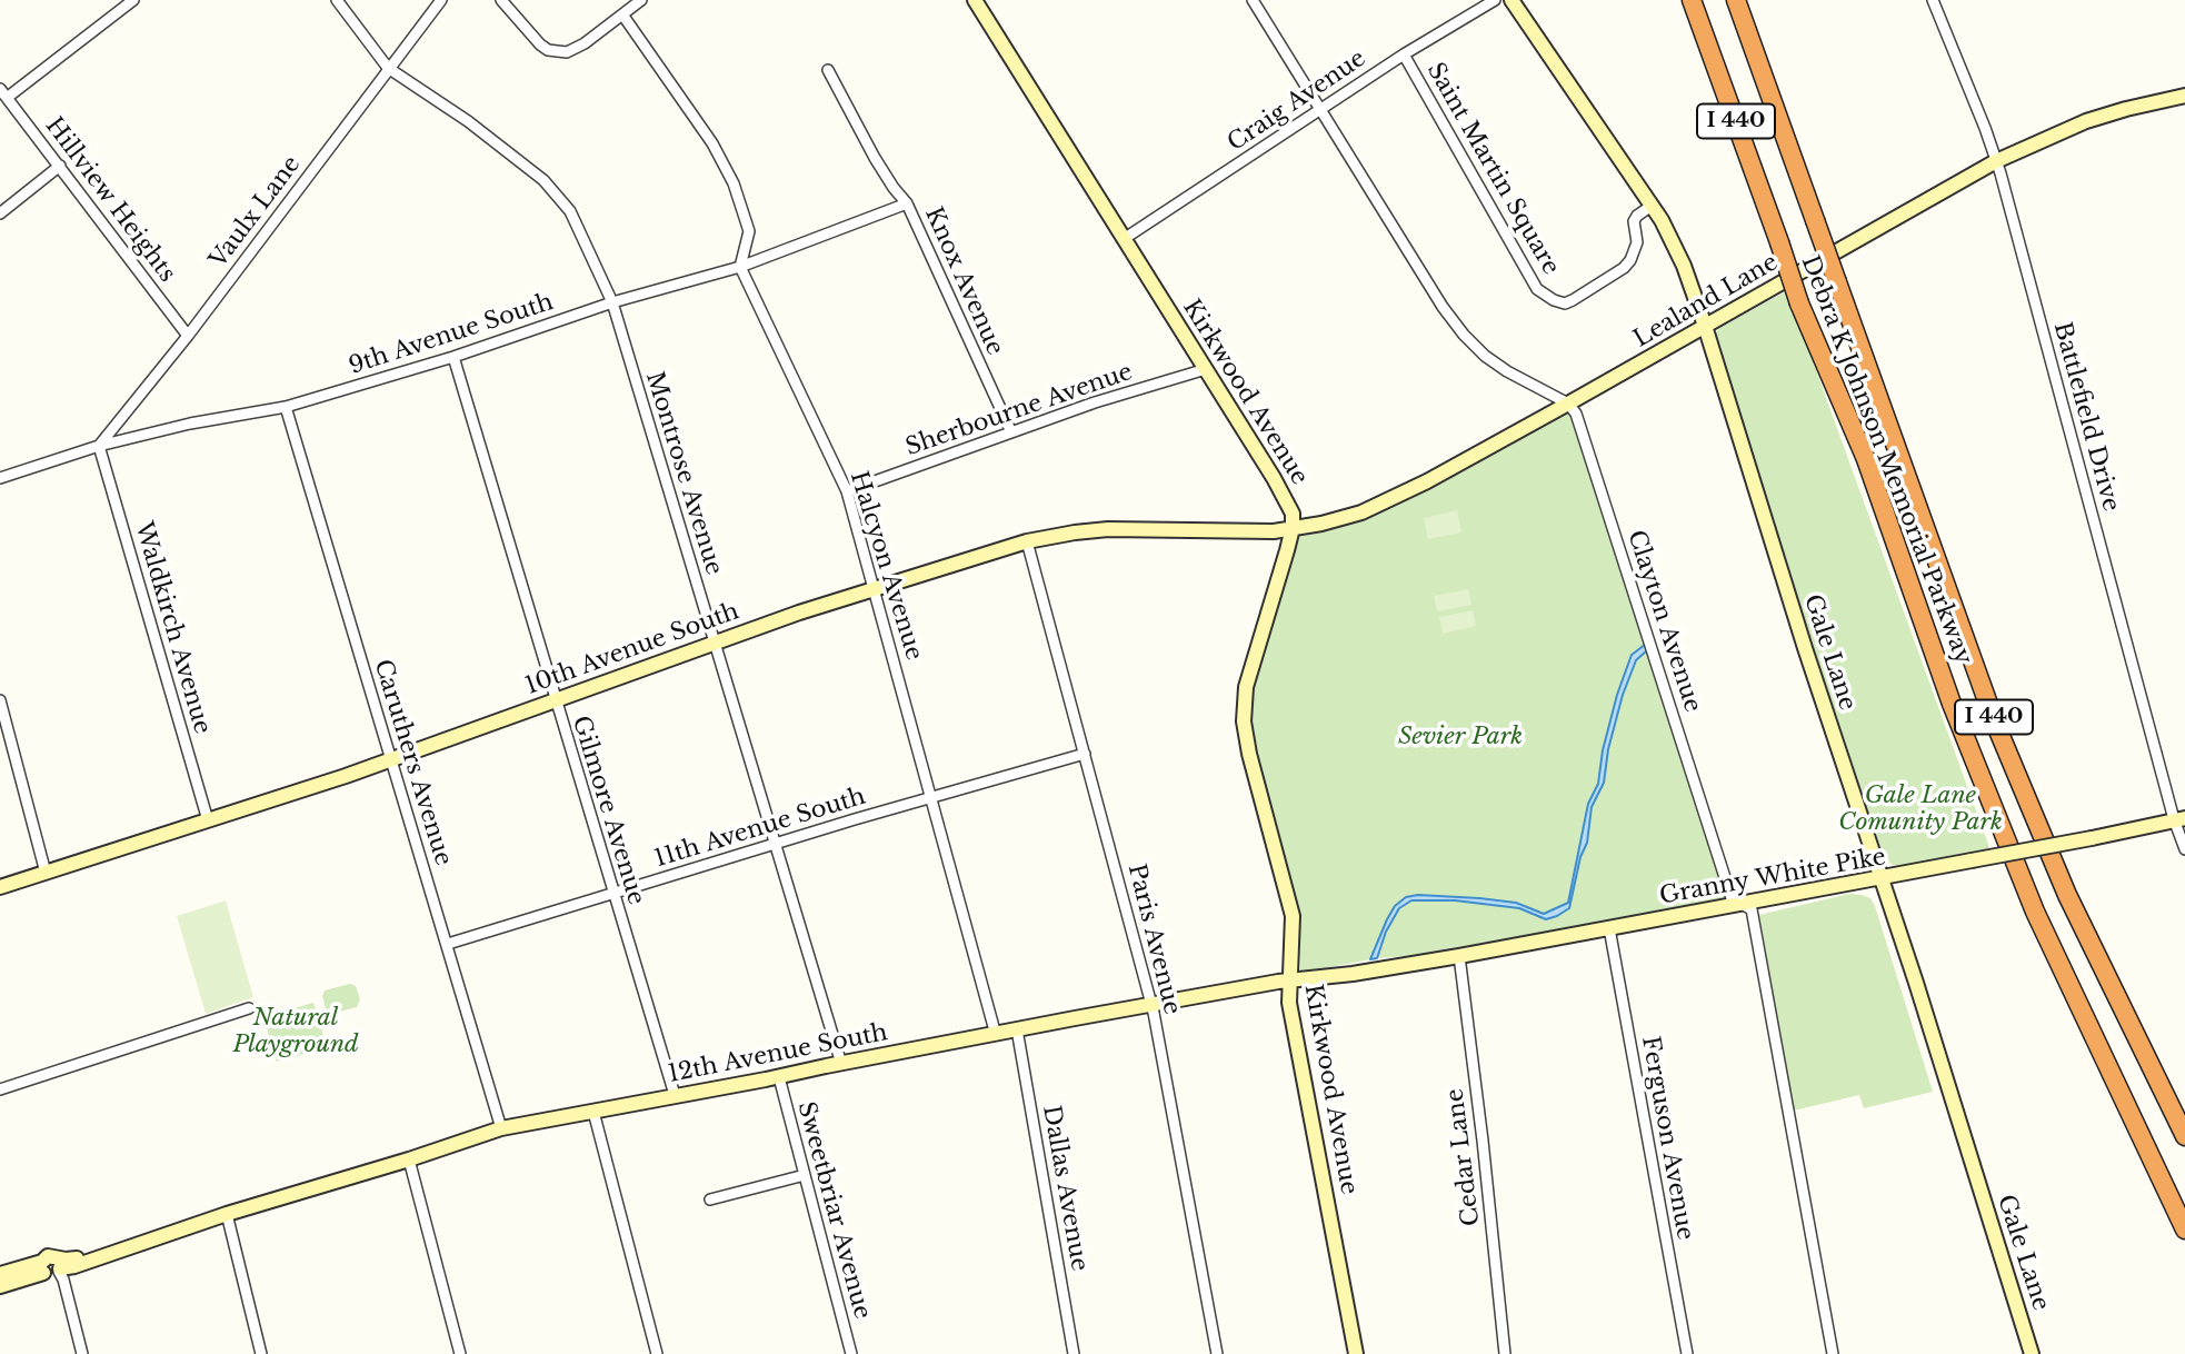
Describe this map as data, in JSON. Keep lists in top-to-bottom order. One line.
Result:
{"streets":{"highway":["I 440","Debra K Johnson Memorial Parkway"],"street":["Craig Avenue","Saint Martin Square","Hillview Heights","Vaulx Lane","Knox Avenue","Lealand Lane","9th Avenue South","Kirkwood Avenue","Sherbourne Avenue","Battlefield Drive","Montrose Avenue","Halcyon Avenue","Clayton Avenue","Waldkirch Avenue","10th Avenue South","Gale Lane","Caruthers Avenue","Gilmore Avenue","11th Avenue South","Granny White Pike","Paris Avenue","12th Avenue South","Ferguson Avenue","Cedar Lane","Dallas Avenue","Sweetbriar Avenue"]},"crossings":[["Craig Avenue","Saint Martin Square"],["Craig Avenue","Kirkwood Avenue"],["Saint Martin Square","Gale Lane"],["Hillview Heights","Vaulx Lane"],["Vaulx Lane","9th Avenue South"],["Vaulx Lane","Montrose Avenue"],["Vaulx Lane","Waldkirch Avenue"],["Knox Avenue","9th Avenue South"],["Knox Avenue","Sherbourne Avenue"],["Lealand Lane","Kirkwood Avenue"],["Lealand Lane","Battlefield Drive"],["Lealand Lane","Clayton Avenue"],["Lealand Lane","10th Avenue South"],["Lealand Lane","Gale Lane"],["9th Avenue South","Montrose Avenue"],["9th Avenue South","Halcyon Avenue"],["9th Avenue South","Waldkirch Avenue"],["9th Avenue South","Caruthers Avenue"],["9th Avenue South","Gilmore Avenue"],["Kirkwood Avenue","Sherbourne Avenue"],["Kirkwood Avenue","10th Avenue South"],["Kirkwood Avenue","12th Avenue South"],["Sherbourne Avenue","Halcyon Avenue"],["Battlefield Drive","Granny White Pike"],["Montrose Avenue","10th Avenue South"],["Montrose Avenue","11th Avenue South"],["Montrose Avenue","12th Avenue South"],["Halcyon Avenue","10th Avenue South"],["Halcyon Avenue","11th Avenue South"],["Halcyon Avenue","12th Avenue South"],["Clayton Avenue","Granny White Pike"],["Waldkirch Avenue","10th Avenue South"],["10th Avenue South","Caruthers Avenue"],["10th Avenue South","Gilmore Avenue"],["10th Avenue South","Paris Avenue"],["Gale Lane","Granny White Pike"],["Caruthers Avenue","11th Avenue South"],["Caruthers Avenue","12th Avenue South"],["Gilmore Avenue","11th Avenue South"],["Gilmore Avenue","12th Avenue South"],["11th Avenue South","Paris Avenue"],["Granny White Pike","12th Avenue South"],["Granny White Pike","Ferguson Avenue"],["Granny White Pike","Cedar Lane"],["Paris Avenue","12th Avenue South"],["12th Avenue South","Cedar Lane"],["12th Avenue South","Dallas Avenue"],["12th Avenue South","Sweetbriar Avenue"]],"parks":["Sevier Park","Gale Lane Comunity Park","Natural Playground"]}
